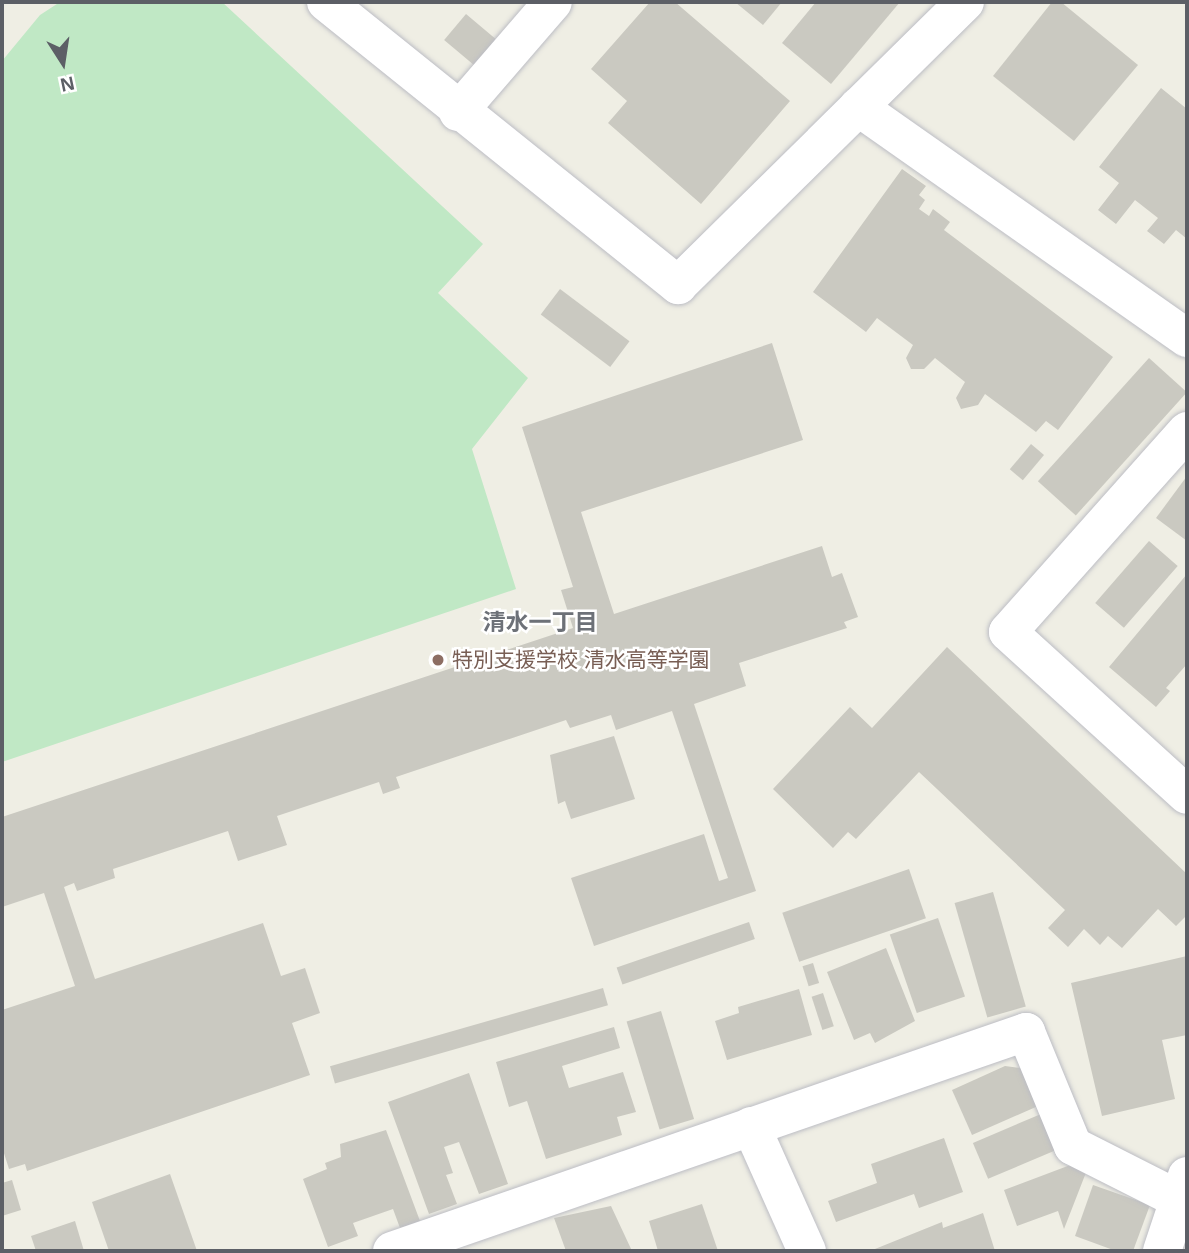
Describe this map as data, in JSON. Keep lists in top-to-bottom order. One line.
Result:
{"districts":["清水一丁目"],"places":["特別支援学校 清水高等学園"],"north":"bottom"}
